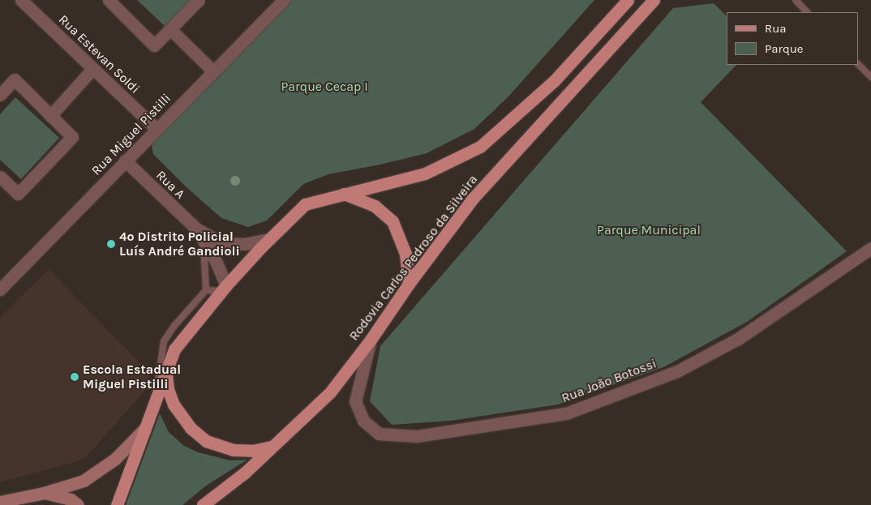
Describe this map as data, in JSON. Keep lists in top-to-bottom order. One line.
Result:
{"streets":{"main road":["Rodovia Carlos Pedroso da Silveira"],"street":["Rua Estevan Soldi","Rua Miguel Pistilli","Rua A","Rua João Botossi"]},"crossings":[["Rua Estevan Soldi","Rua Miguel Pistilli"],["Rua Miguel Pistilli","Rua A"],["Rua A","Rodovia Carlos Pedroso da Silveira"],["Rodovia Carlos Pedroso da Silveira","Rua João Botossi"]],"parks":["Parque Cecap I","Parque Municipal"],"places":["4º Distrito Policial Luís André Gandioli","Escola Estadual Miguel Pistilli"],"legend":["Rua","Parque"]}
